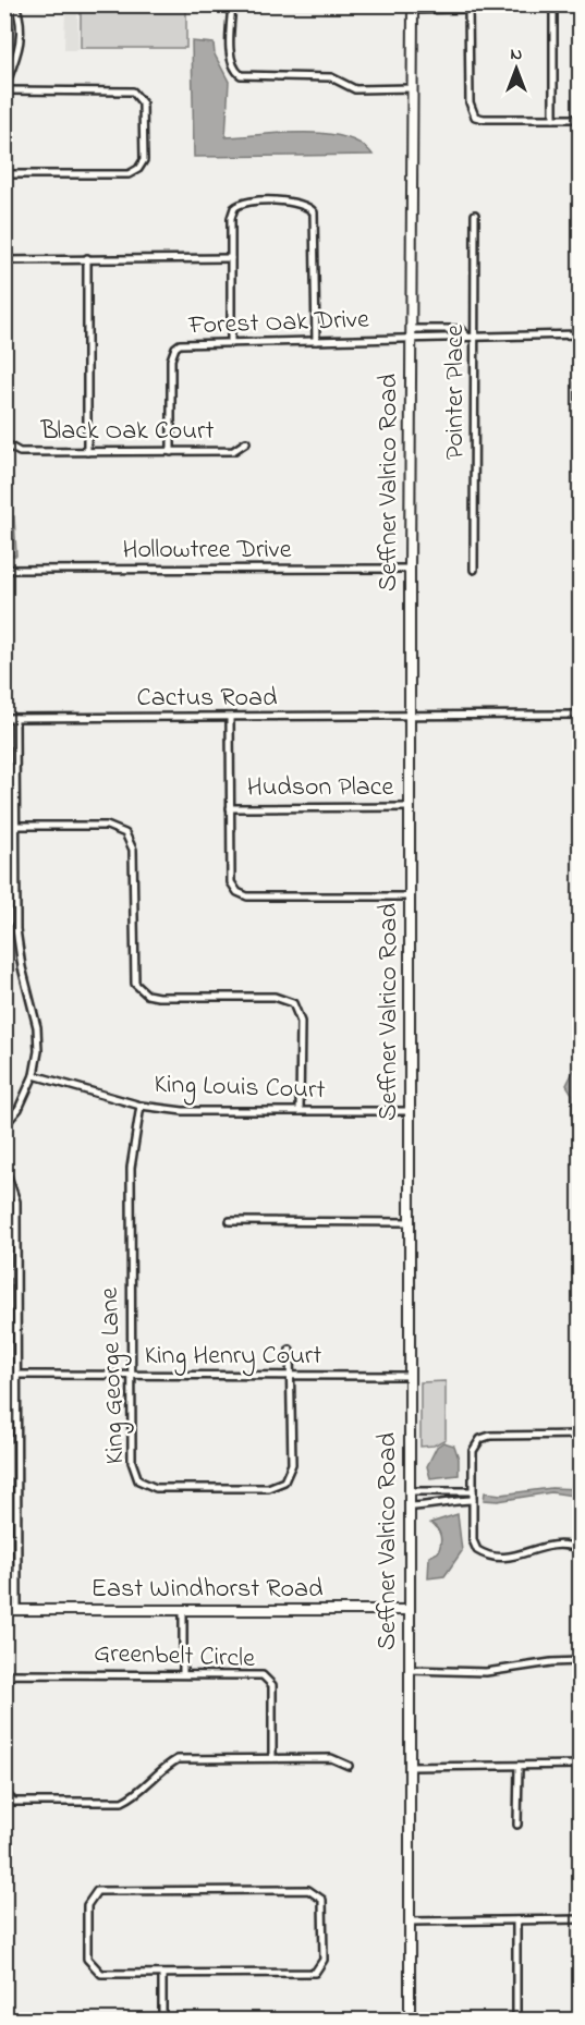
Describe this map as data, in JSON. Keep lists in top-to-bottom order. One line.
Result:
{"streets":{"street":["Forest Oak Drive","Pointer Place","Black Oak Court","Seffner Valrico Road","Hollowtree Drive","Cactus Road","Hudson Place","King Louis Court","King Henry Court","King George Lane","East Windhorst Road","Greenbelt Circle"]},"crossings":[["Forest Oak Drive","Black Oak Court"],["Forest Oak Drive","Seffner Valrico Road"],["Seffner Valrico Road","Hollowtree Drive"],["Seffner Valrico Road","Cactus Road"],["Seffner Valrico Road","Hudson Place"],["Seffner Valrico Road","King Louis Court"],["Seffner Valrico Road","King Henry Court"],["Seffner Valrico Road","East Windhorst Road"],["King Louis Court","King George Lane"],["King Henry Court","King George Lane"]],"north":"top"}
